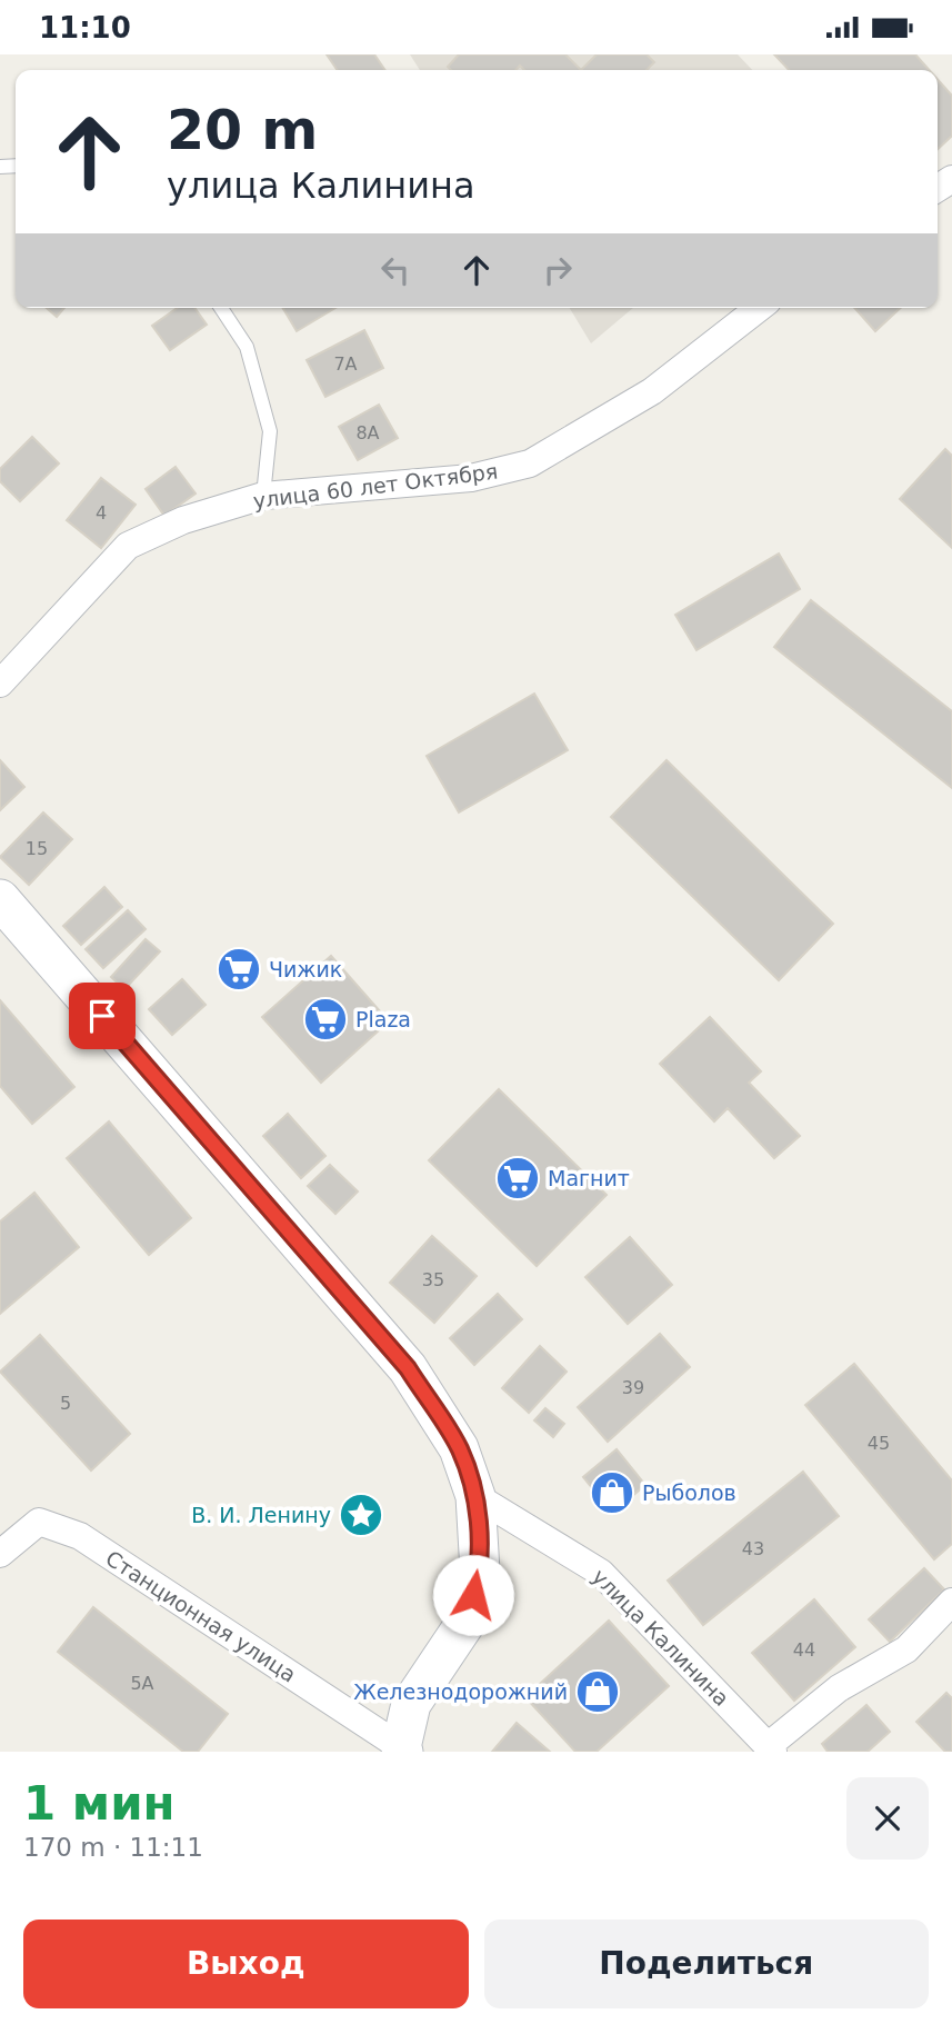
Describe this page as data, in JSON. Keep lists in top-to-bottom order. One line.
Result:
{"streets":{"street":["улица 60 лет Октября","Станционная улица","улица Калинина"]},"places":{"supermarket":["Чижик","Plaza","Магнит"],"shop":["Рыболов","Железнодорожний"],"place":["В. И. Ленину"]},"house_numbers":["7А","8А","4","15","35","39","5","45","43","44","5А"],"page":{"status":"11:10","turn":["20 m","улица Калинина"],"heading":["1 мин","170 m · 11:11"],"buttons":["Выход","Поделиться"]}}
